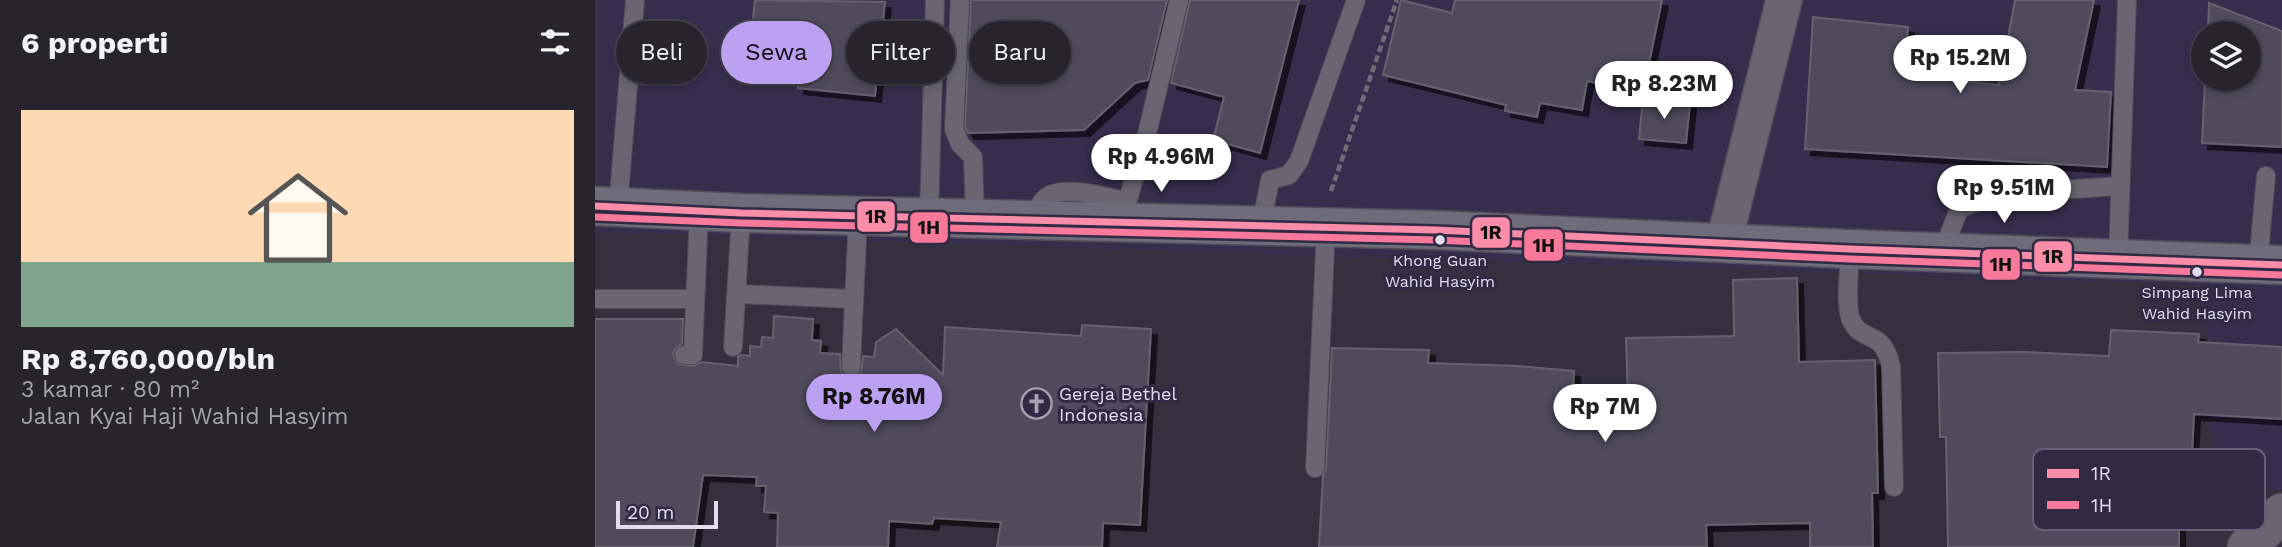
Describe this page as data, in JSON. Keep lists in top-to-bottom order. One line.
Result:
{"places":{"other":["Khong Guan Wahid Hasyim","Simpang Lima Wahid Hasyim"],"church":["Gereja Bethel Indonesia"]},"lines":["transit line 1R","transit line 1H"],"legend":["1R","1H"],"scale_bar":"20 m","page":{"heading":"6 properti","chip":["Beli","Sewa","Filter","Baru"],"price":["Rp 15.2M","Rp 8.23M","Rp 4.96M","Rp 9.51M","Rp 8.76M","Rp 7M"],"list":[{"name":"Rp 8,760,000/bln","note":"3 kamar · 80 m² · Jalan Kyai Haji Wahid Hasyim"}],"scale":"20 m"}}
